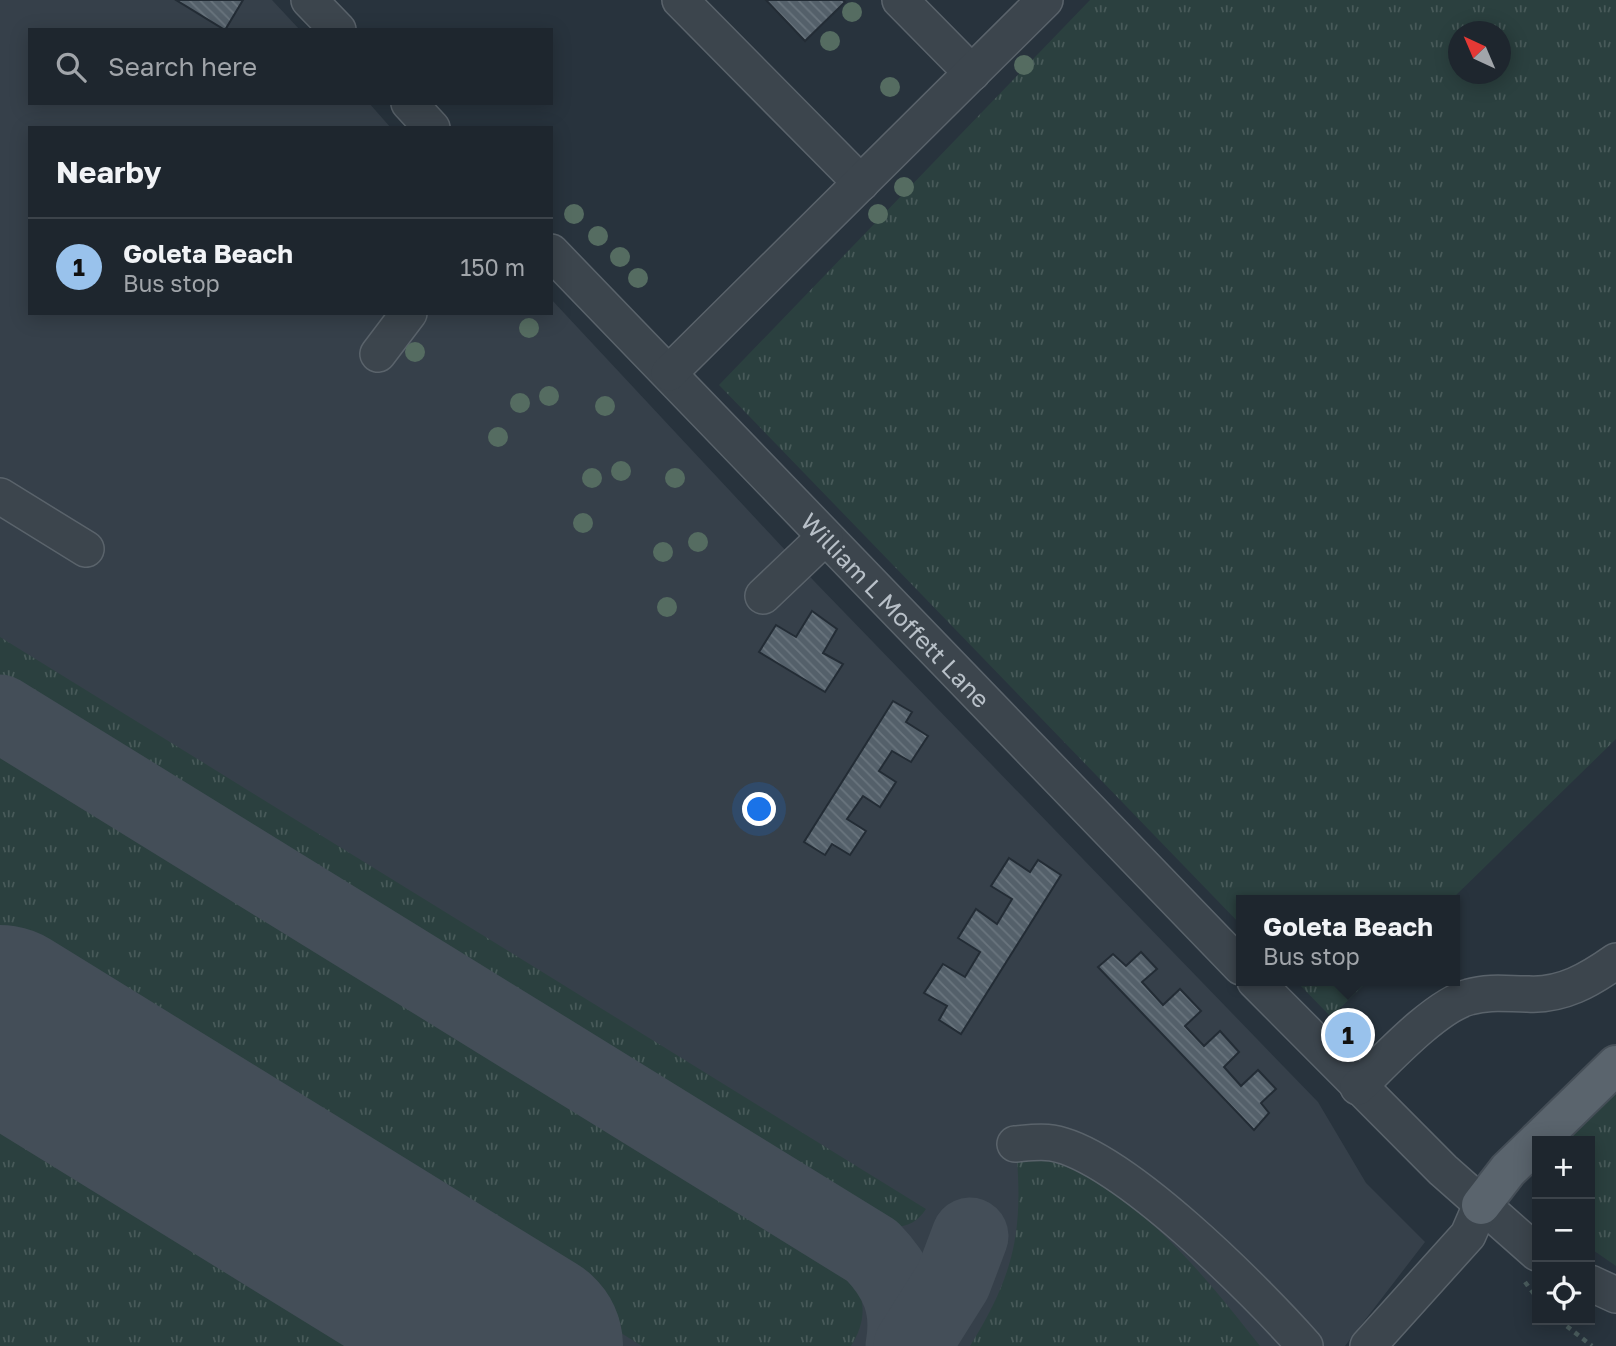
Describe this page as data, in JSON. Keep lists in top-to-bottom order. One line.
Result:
{"streets":{"street":["William L Moffett Lane"]},"north":"top left","page":{"search":"Search here","heading":"Nearby","list":[{"mark":"1","name":"Goleta Beach","note":"Bus stop","value":"150 m"}],"popup":["Goleta Beach","Bus stop"],"pins":"1","map_buttons":["+","−"]}}
